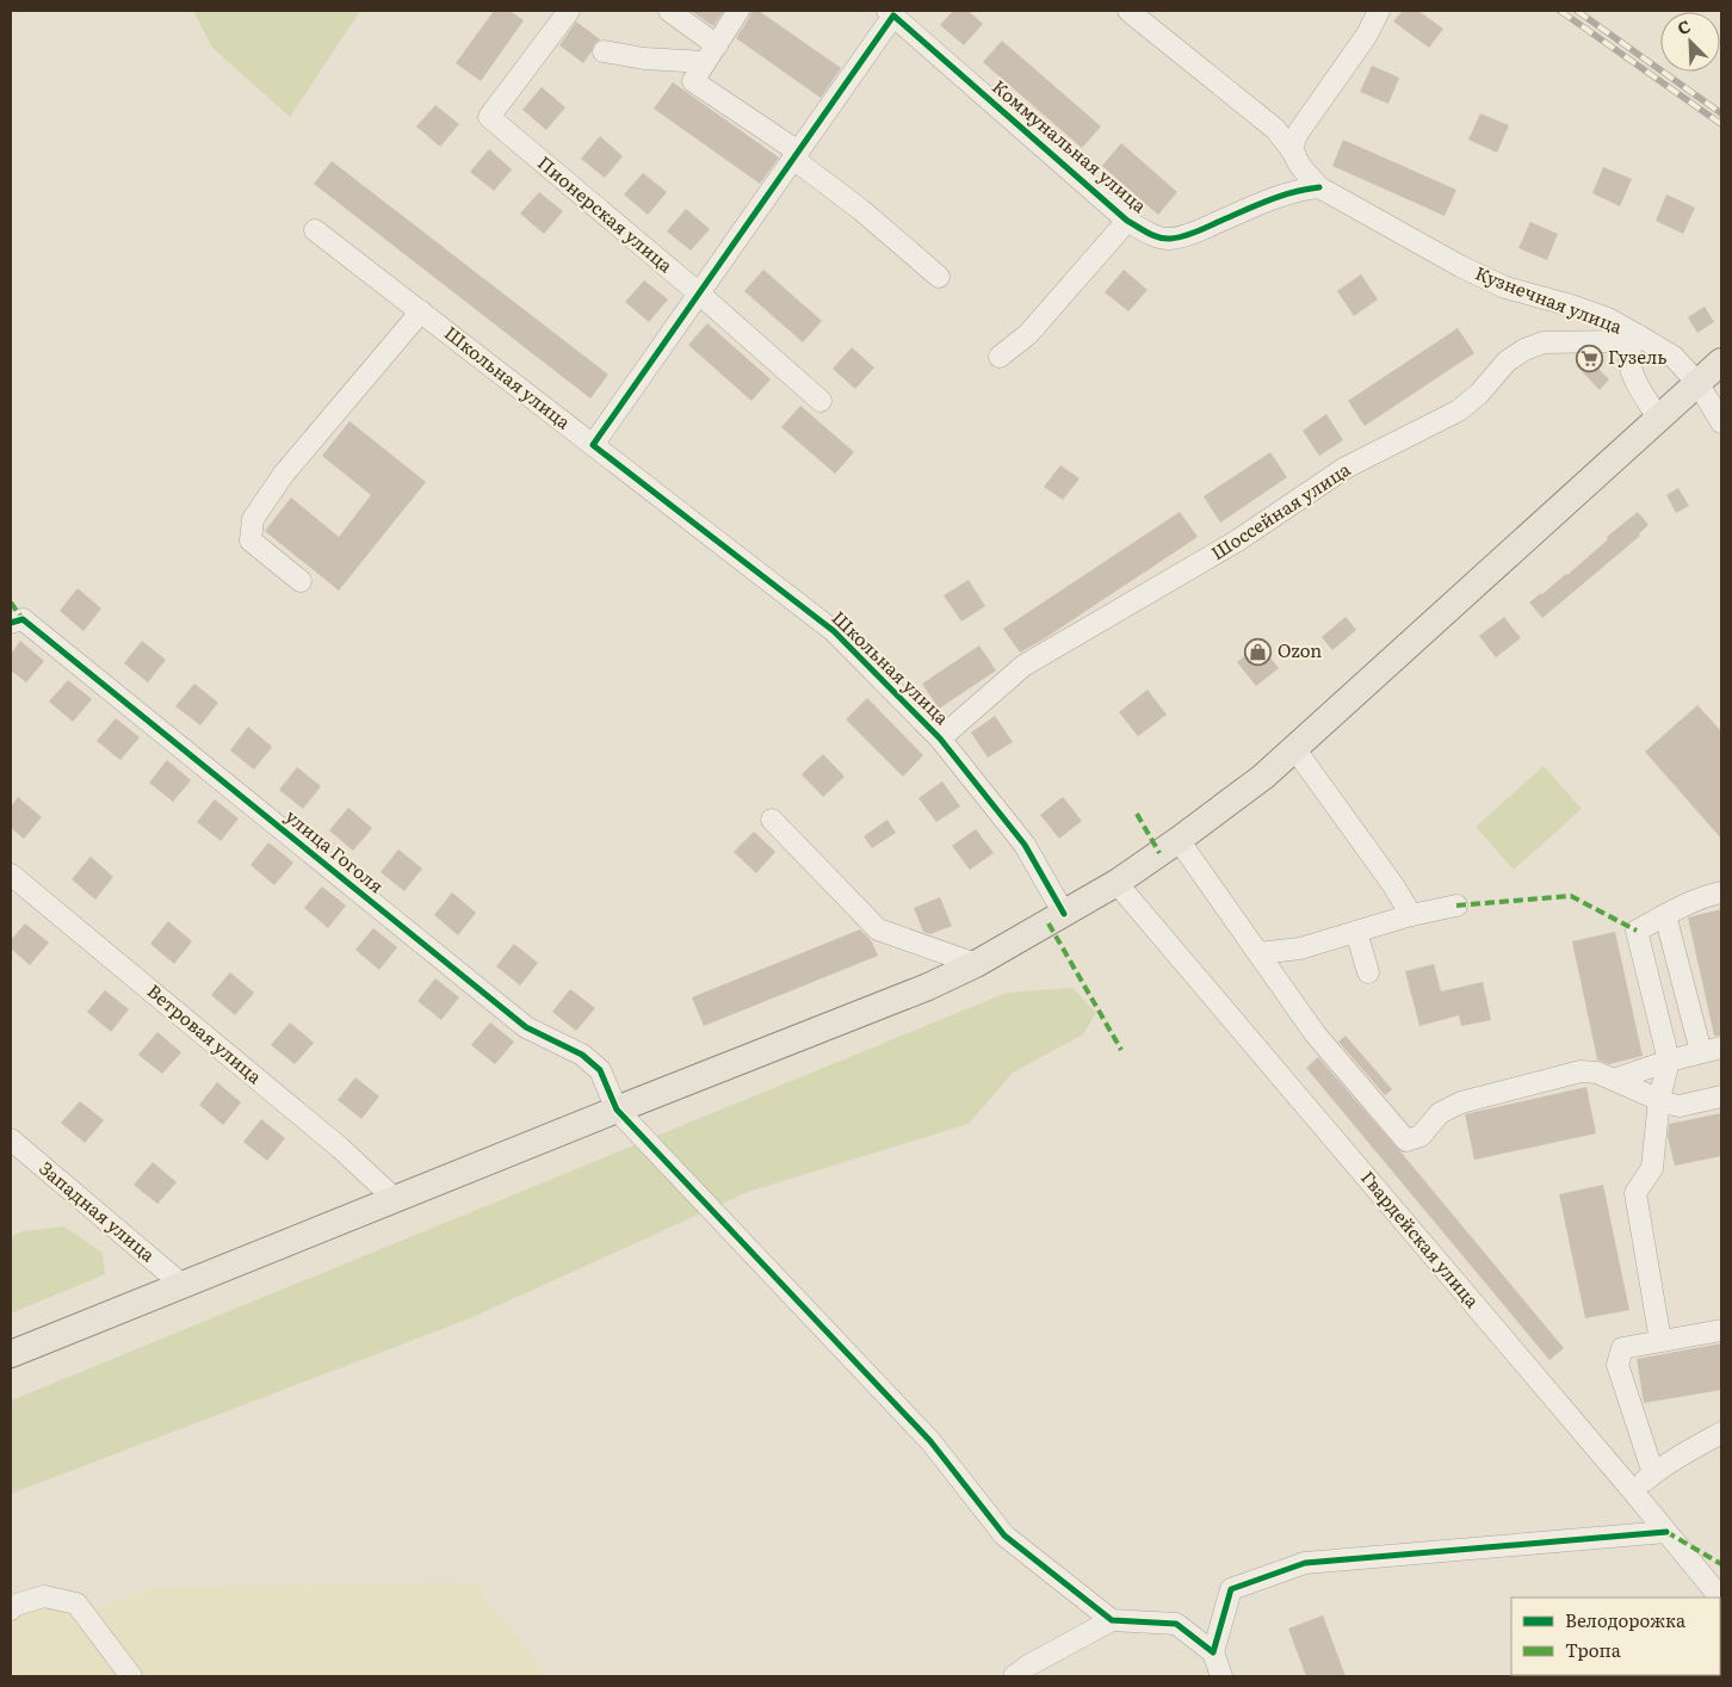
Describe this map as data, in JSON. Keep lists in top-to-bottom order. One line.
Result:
{"streets":{"street":["Коммунальная улица","Пионерская улица","Кузнечная улица","Школьная улица","Шоссейная улица","улица Гоголя","Ветровая улица","Западная улица","Гвардейская улица"]},"crossings":[["Коммунальная улица","Кузнечная улица"],["Кузнечная улица","Шоссейная улица"],["Школьная улица","Шоссейная улица"]],"places":{"supermarket":["Гузель"],"shop":["Ozon"]},"legend":["Велодорожка","Тропа"],"north":"top left"}
